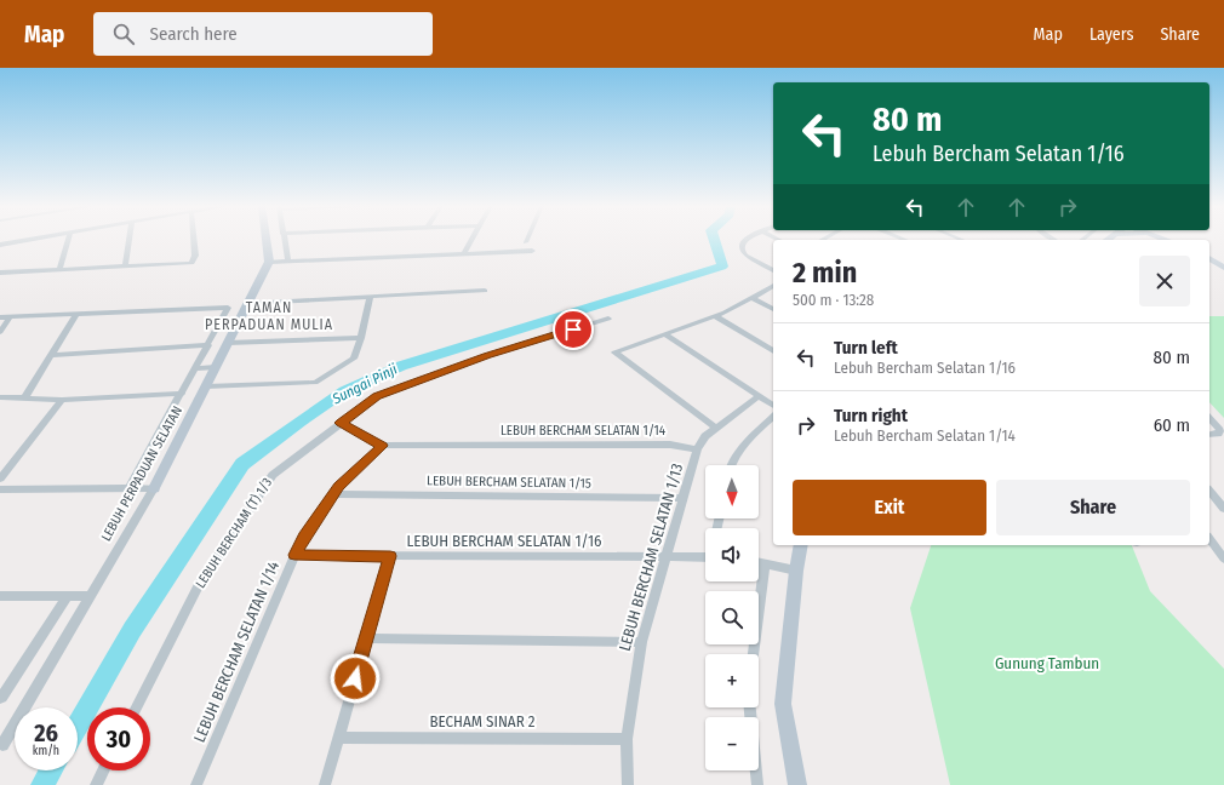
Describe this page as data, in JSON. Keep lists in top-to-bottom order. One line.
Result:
{"streets":{"street":["LEBUH BERCHAM SELATAN 1/14","LEBUH PERPADUAN SELATAN","LEBUH BERCHAM SELATAN 1/15","LEBUH BERCHAM (T) 1/3","LEBUH BERCHAM SELATAN 1/16","LEBUH BERCHAM SELATAN 1/13","BECHAM SINAR 2"]},"crossings":[["LEBUH BERCHAM SELATAN 1/14","LEBUH BERCHAM SELATAN 1/15"],["LEBUH BERCHAM SELATAN 1/14","LEBUH BERCHAM SELATAN 1/16"],["LEBUH BERCHAM SELATAN 1/14","LEBUH BERCHAM SELATAN 1/13"],["LEBUH BERCHAM SELATAN 1/15","LEBUH BERCHAM SELATAN 1/13"],["LEBUH BERCHAM SELATAN 1/16","LEBUH BERCHAM SELATAN 1/13"],["LEBUH BERCHAM SELATAN 1/13","BECHAM SINAR 2"]],"districts":["TAMAN PERPADUAN MULIA"],"water":["Sungai Pinji"],"parks":["Gunung Tambun"],"north":"bottom","page":{"header":"Map","search":"Search here","nav":["Map","Layers","Share"],"turn":["80 m","Lebuh Bercham Selatan 1/16"],"heading":["2 min","500 m · 13:28"],"list":[{"name":"Turn left","note":"Lebuh Bercham Selatan 1/16","value":"80 m"},{"name":"Turn right","note":"Lebuh Bercham Selatan 1/14","value":"60 m"}],"map_buttons":["+","−"],"buttons":["Exit","Share"],"speed":"26 km/h","limit":"30"}}
